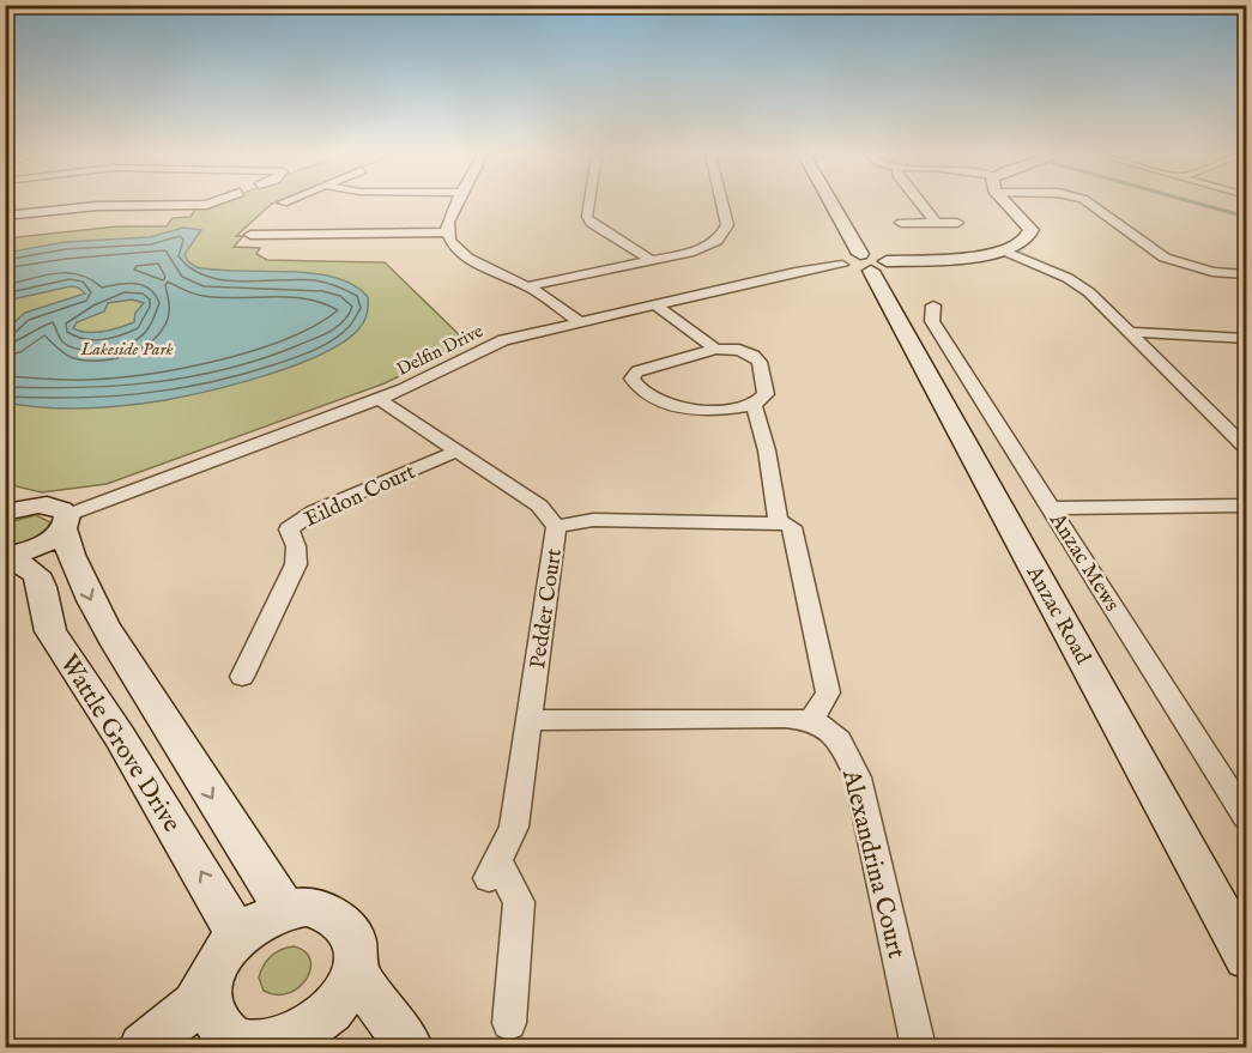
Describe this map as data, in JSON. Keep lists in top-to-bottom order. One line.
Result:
{"streets":{"street":["Delfin Drive","Eildon Court","Anzac Mews","Pedder Court","Anzac Road","Wattle Grove Drive","Alexandrina Court"]},"crossings":[["Delfin Drive","Pedder Court"],["Delfin Drive","Anzac Road"],["Delfin Drive","Wattle Grove Drive"],["Eildon Court","Pedder Court"]],"parks":["Lakeside Park"]}
